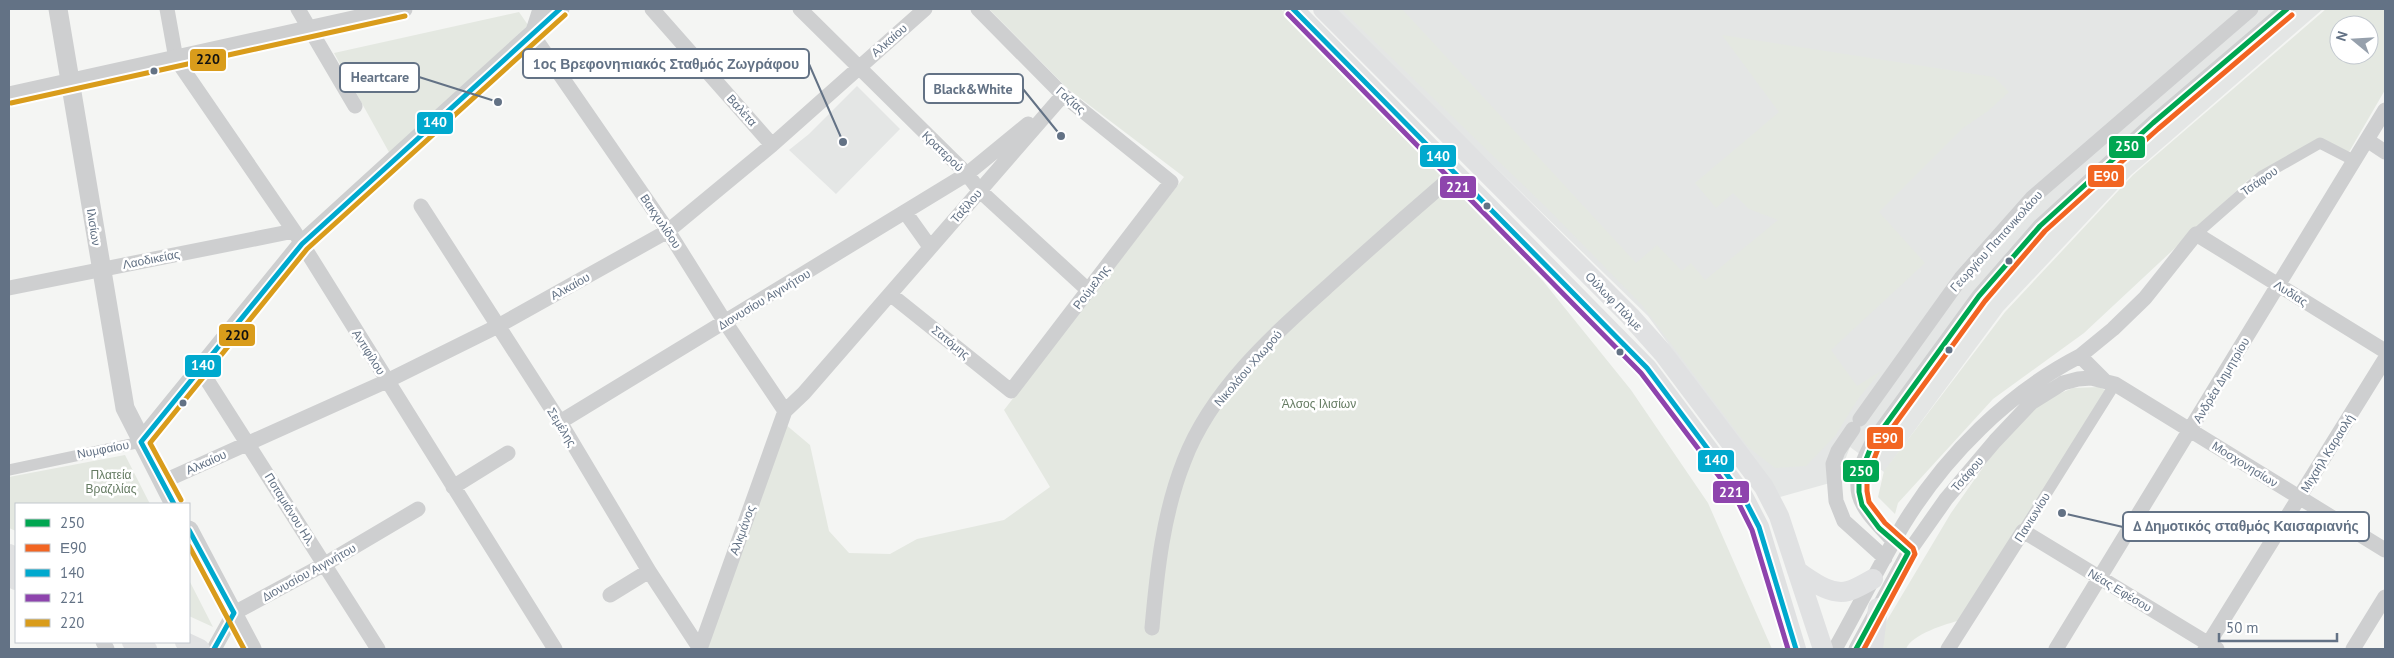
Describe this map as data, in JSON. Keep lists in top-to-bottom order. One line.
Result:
{"streets":{"main road":["Ούλωφ Πάλμε"],"street":["Αλκαίου","Γαζίας","Βαλέτα","Κρατερού","Τσάφου","Ταξίλου","Βακχυλίδου","Ιλισίων","Γεωργίου Παπανικολάου","Λαοδικείας","Ρούμελης","Λυδίας","Διονυσίου Αιγινήτου","Σατόμης","Αντιφίλου","Νικολάου Χλωρού","Ανδρέα Δημητρίου","Σεμέλης","Νυμφαίου","Μιχαήλ Καραολή","Μοσχονησίων","Ποταμιάνου Ηλ.","Πανιωνίου","Αλκμάνος","Νέας Εφέσου"]},"crossings":[["Αλκαίου","Βαλέτα"],["Αλκαίου","Κρατερού"],["Αλκαίου","Βακχυλίδου"],["Αλκαίου","Ιλισίων"],["Αλκαίου","Αντιφίλου"],["Αλκαίου","Σεμέλης"],["Αλκαίου","Ποταμιάνου Ηλ."],["Γαζίας","Ταξίλου"],["Γαζίας","Ρούμελης"],["Κρατερού","Ταξίλου"],["Κρατερού","Ρούμελης"],["Κρατερού","Διονυσίου Αιγινήτου"],["Τσάφου","Γεωργίου Παπανικολάου"],["Τσάφου","Λυδίας"],["Τσάφου","Ανδρέα Δημητρίου"],["Τσάφου","Μοσχονησίων"],["Τσάφου","Πανιωνίου"],["Ταξίλου","Βακχυλίδου"],["Ταξίλου","Διονυσίου Αιγινήτου"],["Ταξίλου","Σατόμης"],["Ταξίλου","Αλκμάνος"],["Βακχυλίδου","Διονυσίου Αιγινήτου"],["Βακχυλίδου","Νυμφαίου"],["Βακχυλίδου","Αλκμάνος"],["Ιλισίων","Λαοδικείας"],["Ιλισίων","Νυμφαίου"],["Λαοδικείας","Αντιφίλου"],["Λαοδικείας","Νυμφαίου"],["Ρούμελης","Σατόμης"],["Λυδίας","Ανδρέα Δημητρίου"],["Διονυσίου Αιγινήτου","Σεμέλης"],["Διονυσίου Αιγινήτου","Ποταμιάνου Ηλ."],["Ούλωφ Πάλμε","Νικολάου Χλωρού"],["Αντιφίλου","Νυμφαίου"],["Ανδρέα Δημητρίου","Μοσχονησίων"],["Ανδρέα Δημητρίου","Νέας Εφέσου"],["Σεμέλης","Αλκμάνος"],["Νυμφαίου","Ποταμιάνου Ηλ."],["Μιχαήλ Καραολή","Μοσχονησίων"],["Μιχαήλ Καραολή","Νέας Εφέσου"],["Μοσχονησίων","Πανιωνίου"],["Πανιωνίου","Νέας Εφέσου"]],"parks":["Άλσος Ιλισίων","Πλατεία Βραζιλίας"],"places":["Heartcare","Black&White","1ος Βρεφονηπιακός Σταθμός Ζωγράφου","Δ Δημοτικός σταθμός Καισαριανής"],"lines":["transit line 250","transit line 140","transit line 221","transit line Ε90","transit line 220"],"legend":["250","Ε90","140","221","220"],"scale_bar":"50 m","north":"left"}
